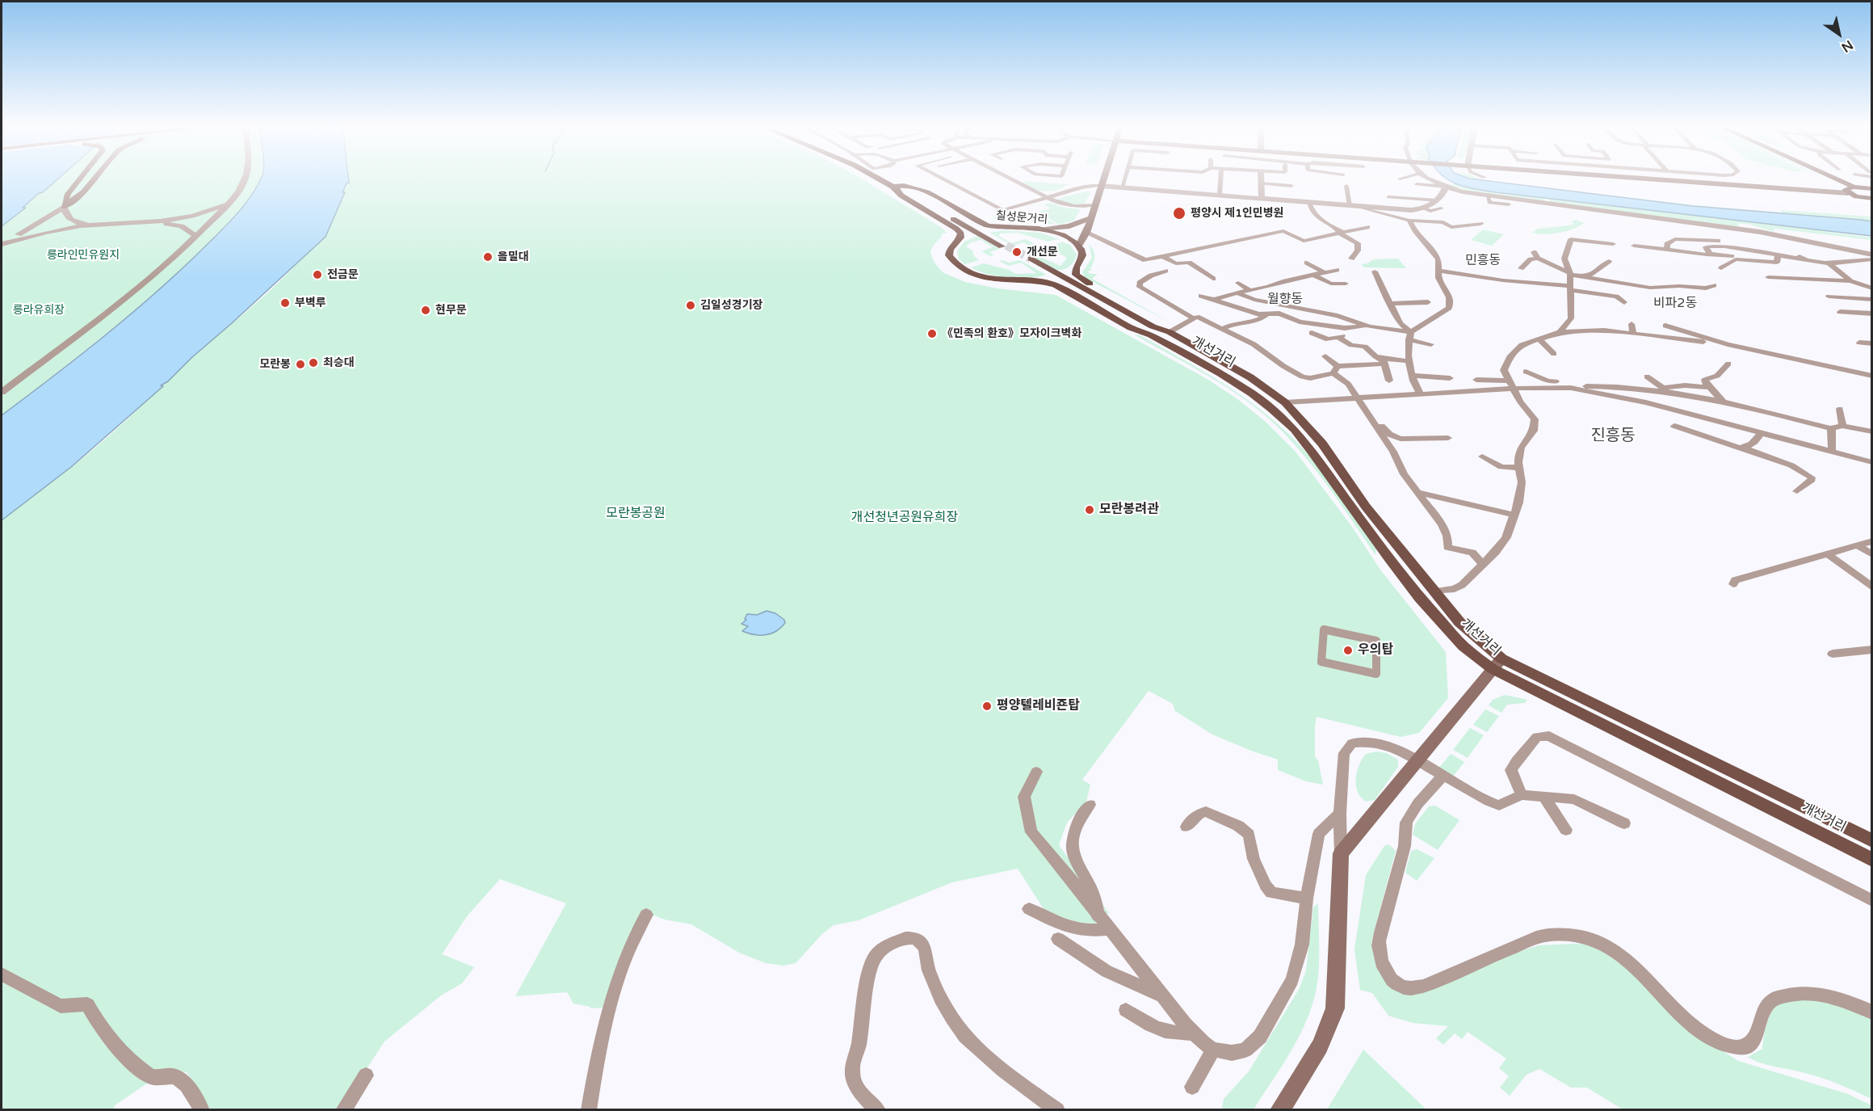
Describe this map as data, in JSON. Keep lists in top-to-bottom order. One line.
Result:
{"streets":{"main road":["칠성문거리","개선거리"]},"crossings":[["칠성문거리","개선거리"]],"districts":["민흥동","월향동","비파2동","진흥동"],"parks":["릉라인민유원지","릉라유희장","모란봉공원","개선청년공원유희장"],"places":["평양시 제1인민병원","개선문","을밀대","전금문","부벽루","김일성경기장","현무문","《민족의 환호》모자이크벽화","최승대","모란봉","모란봉려관","우의탑","평양텔레비죤탑"],"north":"bottom right"}
